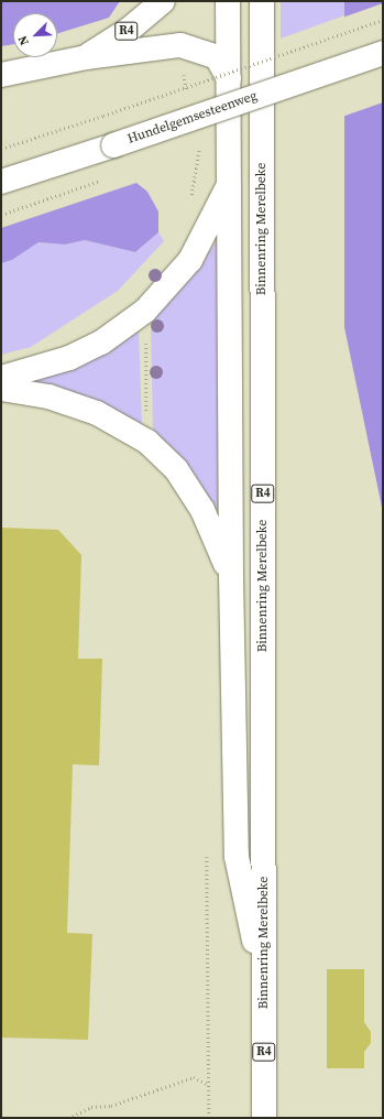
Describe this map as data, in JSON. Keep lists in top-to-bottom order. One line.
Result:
{"streets":{"main road":["R4","Hundelgemsesteenweg","Binnenring Merelbeke"]},"north":"bottom left"}
